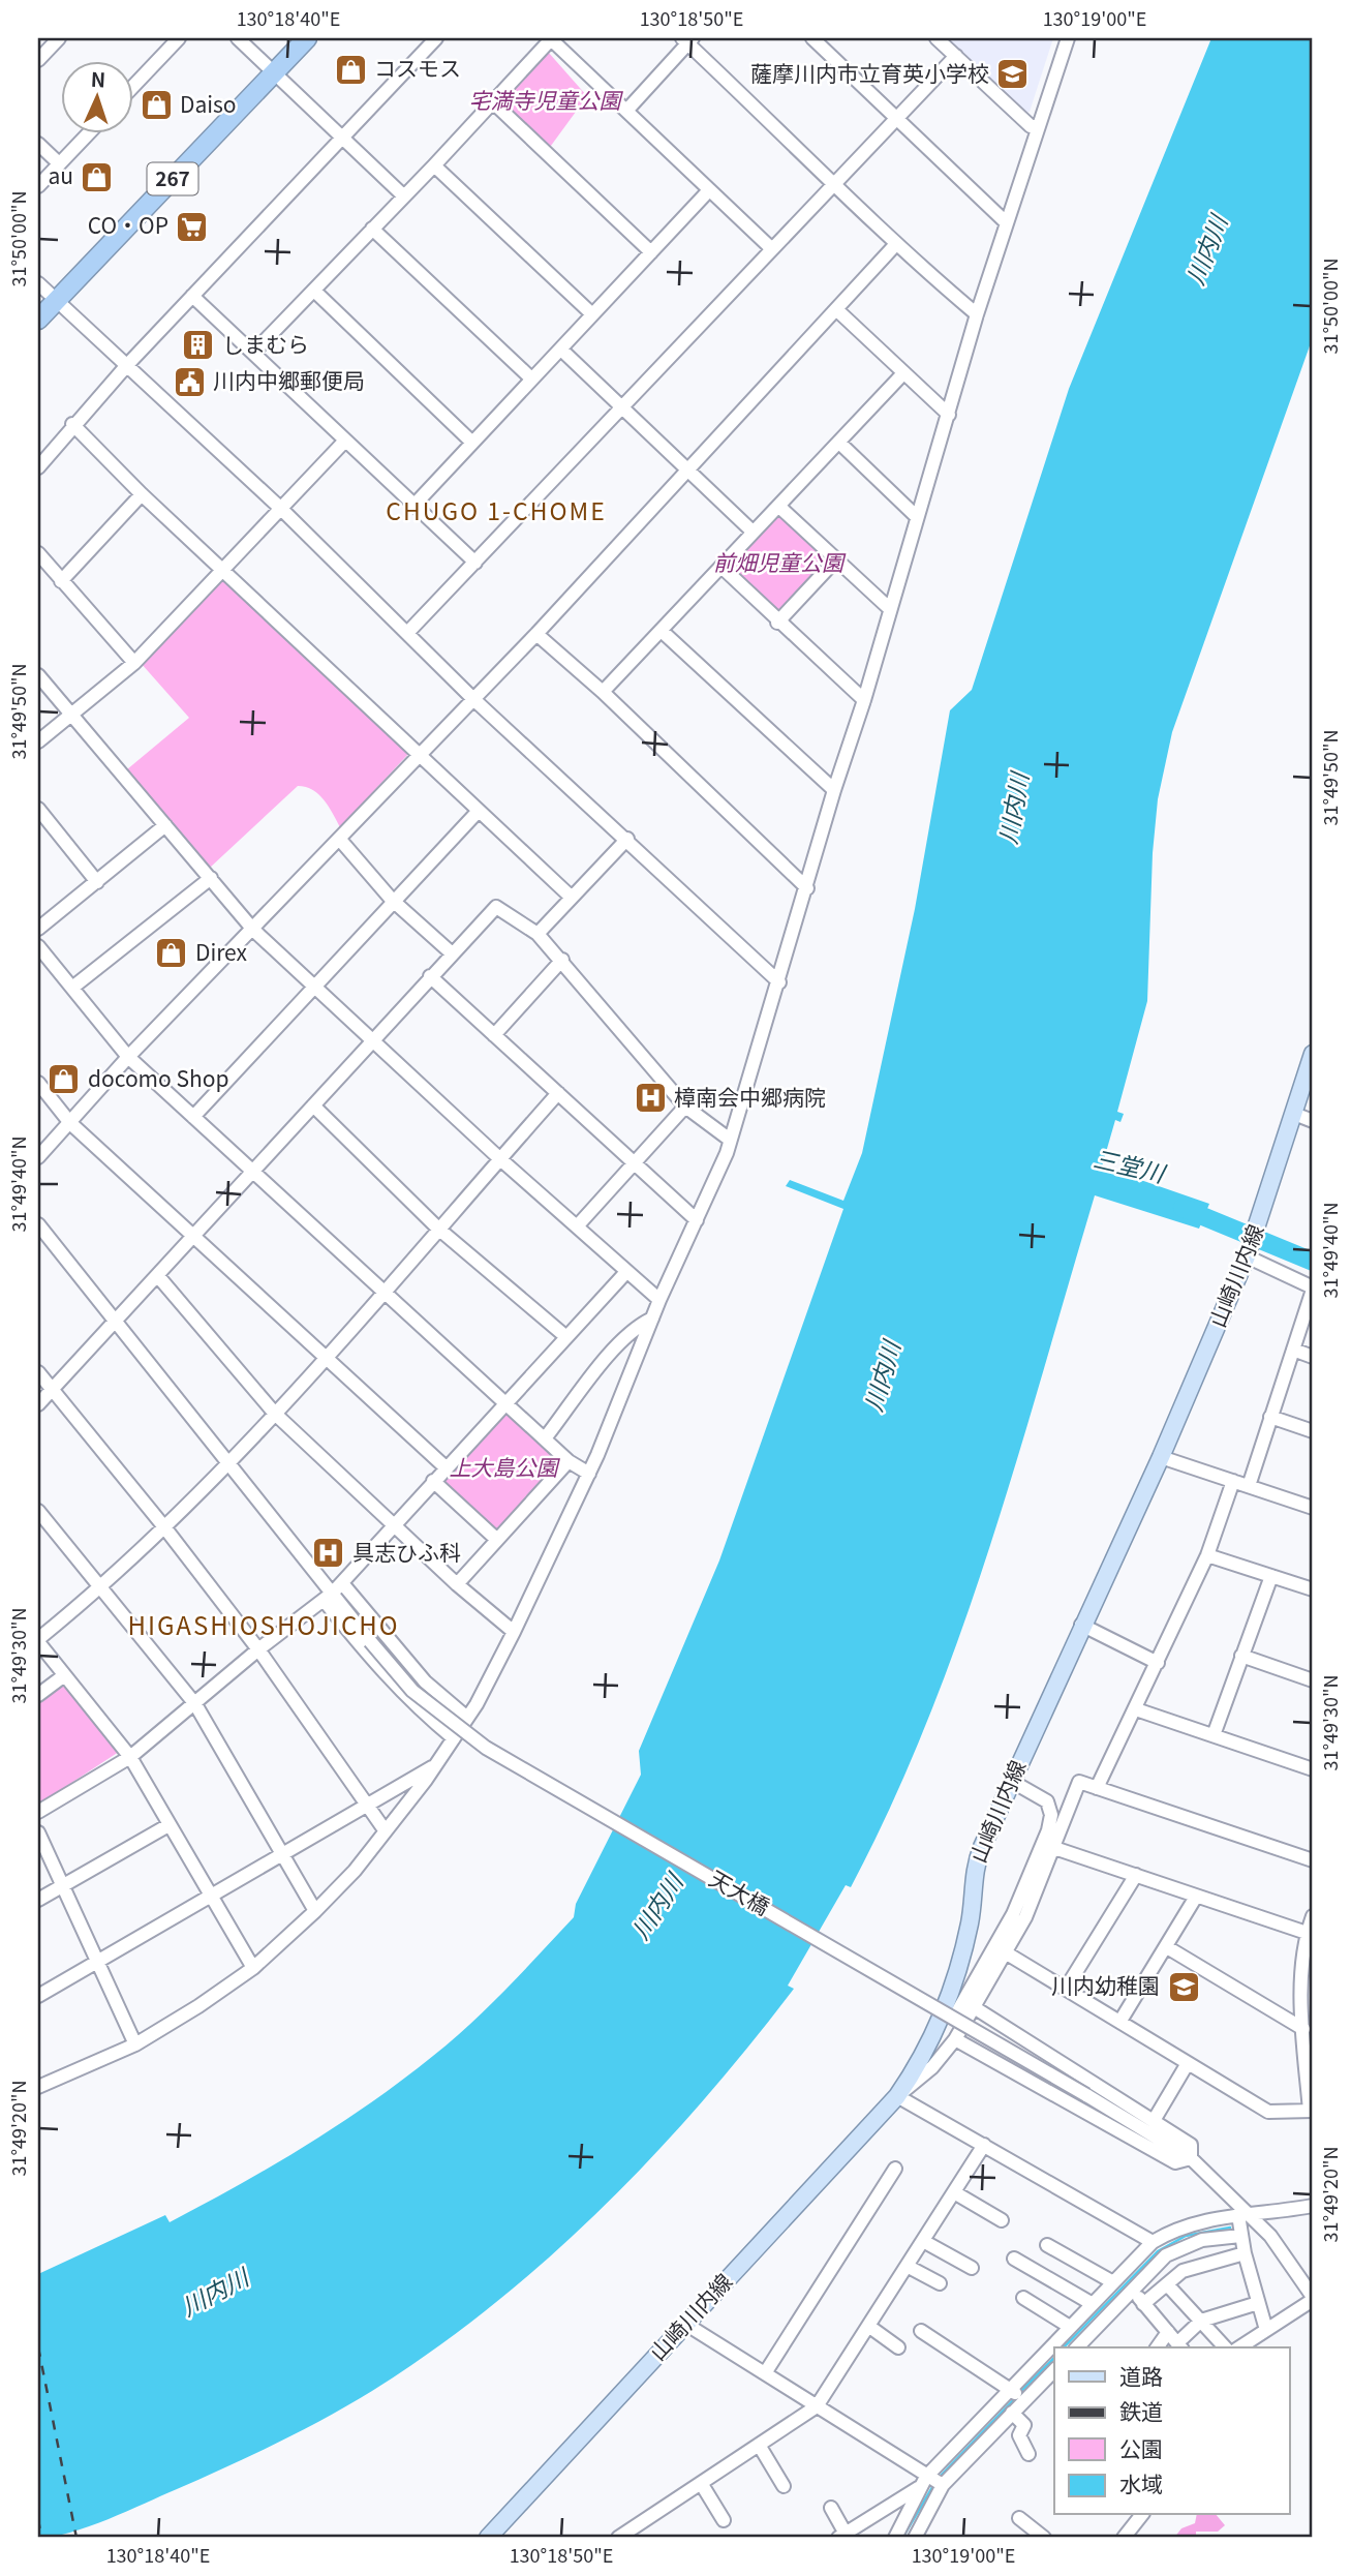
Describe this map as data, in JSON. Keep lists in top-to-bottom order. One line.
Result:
{"streets":{"highway":["267"],"main road":["山崎川内線"],"street":["天大橋"]},"districts":["CHUGO 1-CHOME","HIGASHIOSHOJICHO"],"water":["川内川","三堂川"],"parks":["宅満寺児童公園","前畑児童公園","上大島公園"],"places":{"shop":["コスモス","Daiso","au","Direx","docomo Shop"],"school or university":["薩摩川内市立育英小学校","川内幼稚園"],"supermarket":["CO・OP"],"building":["しまむら"],"public building":["川内中郷郵便局"],"hospital":["樟南会中郷病院","具志ひふ科"]},"legend":["道路","鉄道","公園","水域"],"north":"top","coordinates":["130°18'40\"E","130°18'50\"E","130°19'00\"E","31°50'00\"N","31°49'50\"N","31°49'40\"N","31°49'30\"N","31°49'20\"N"]}
